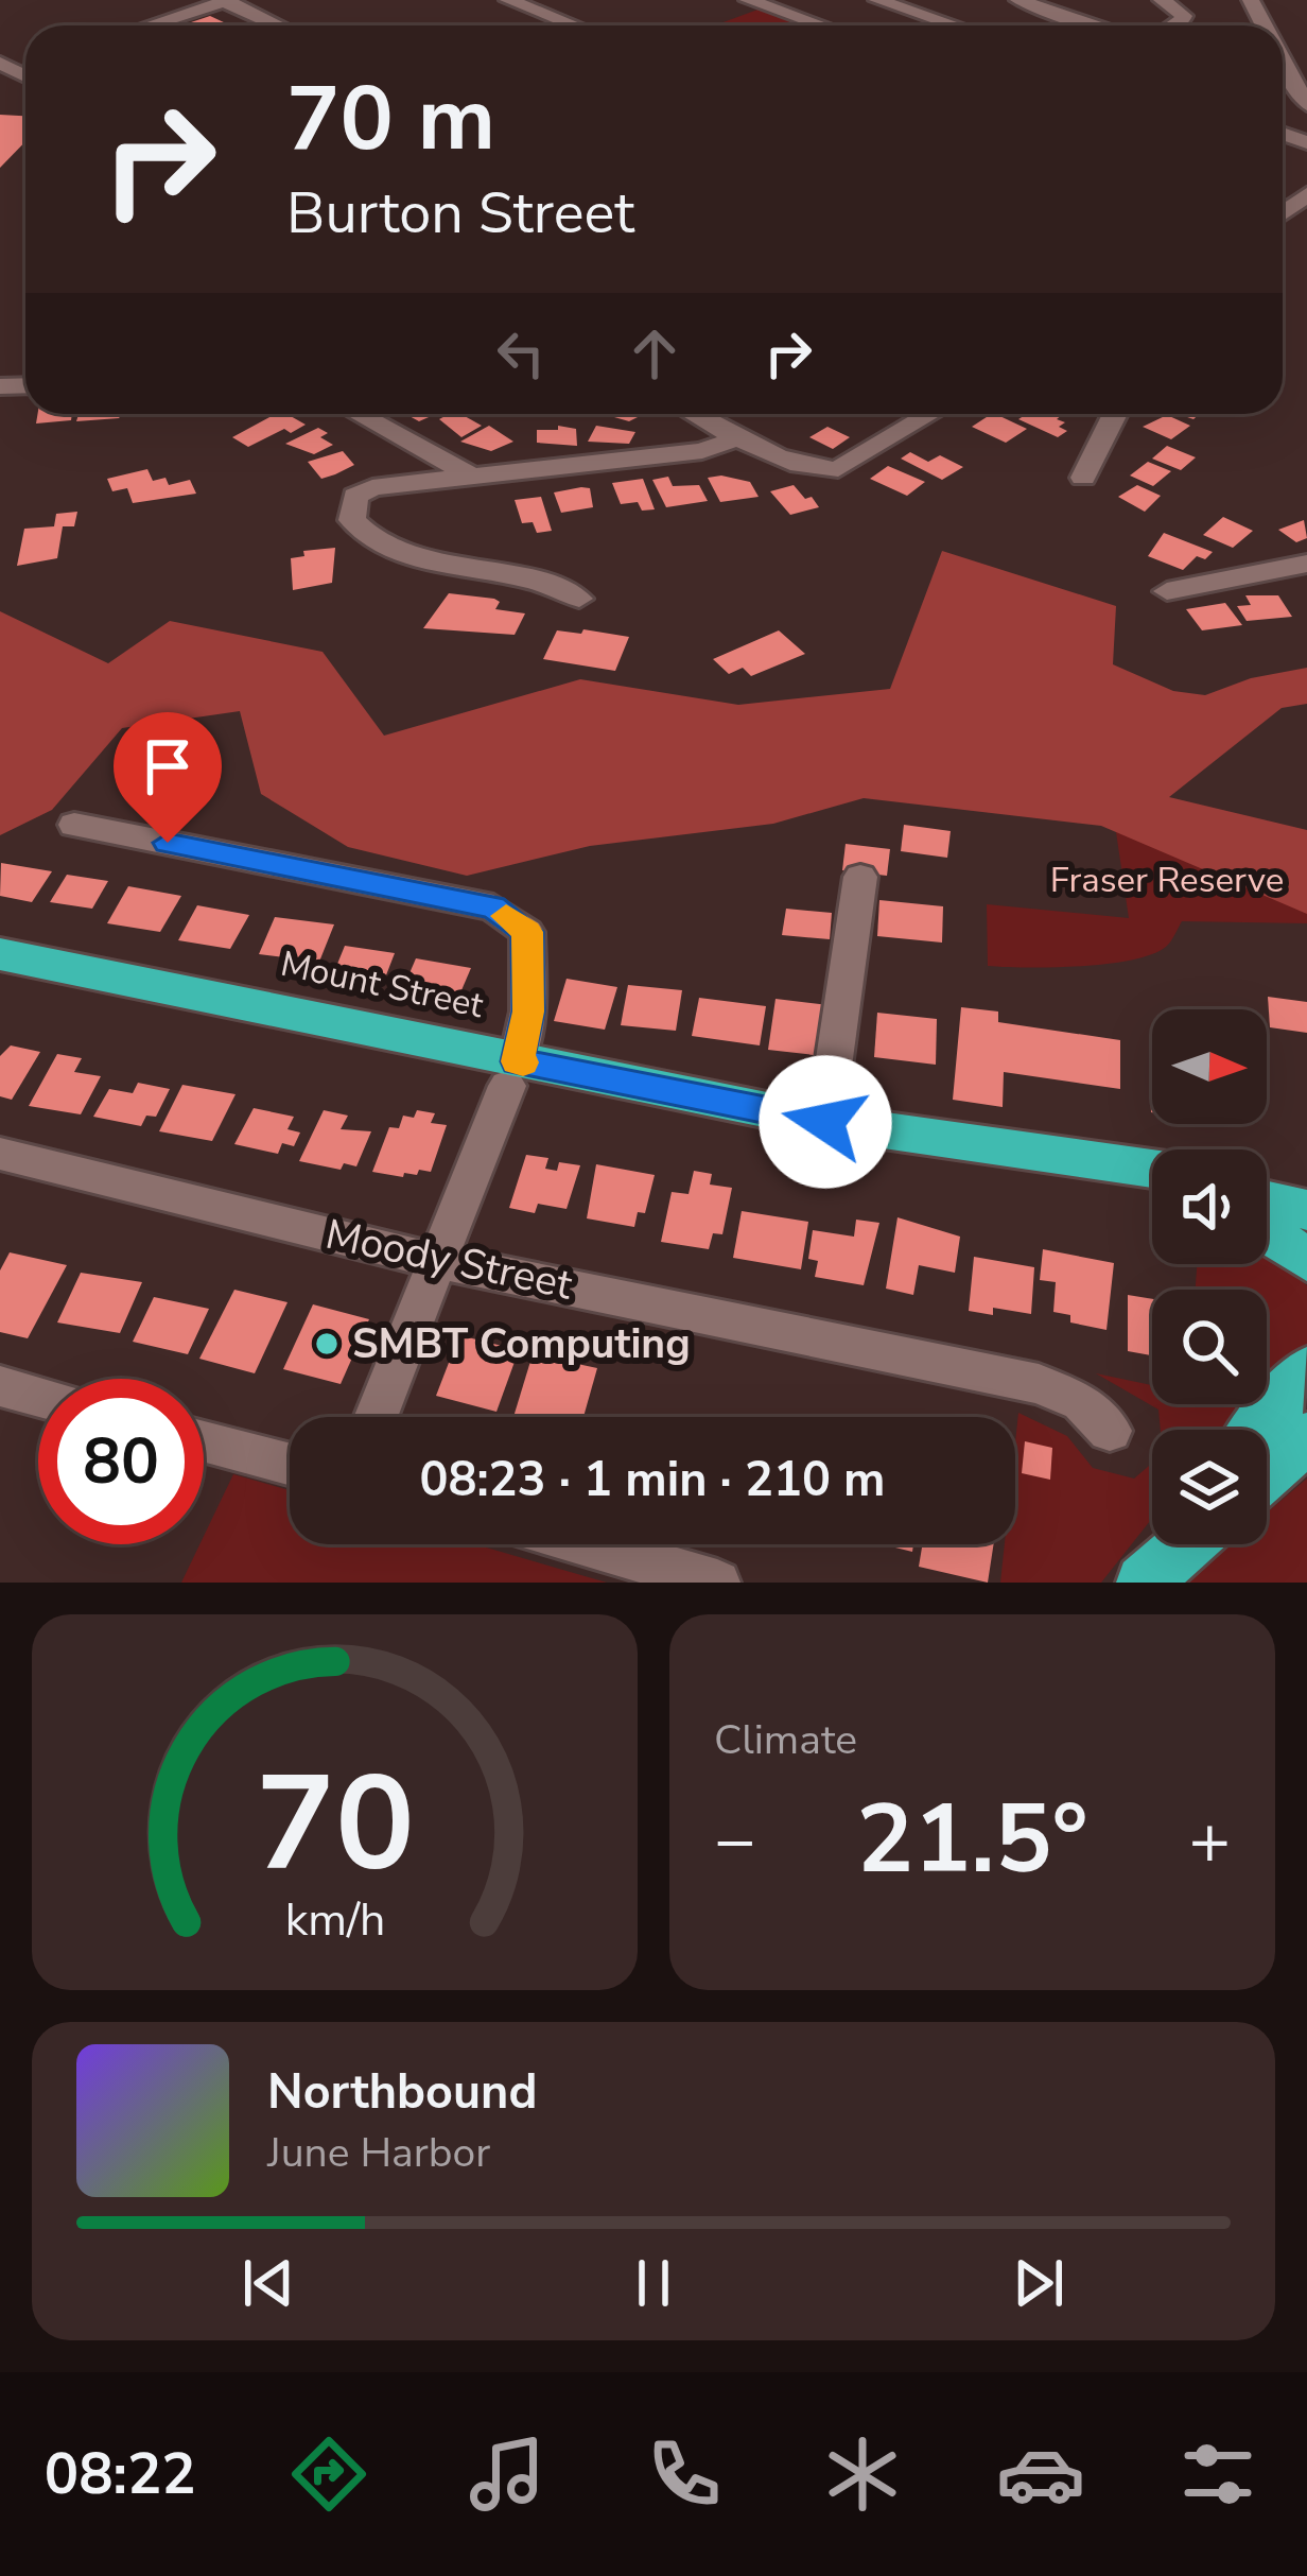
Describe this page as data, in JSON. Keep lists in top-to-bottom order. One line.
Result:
{"streets":{"highway":["Mount Street"],"street":["Moody Street"]},"parks":["Fraser Reserve"],"places":["SMBT Computing"],"north":"right","page":{"turn":["70 m","Burton Street"],"limit":"80","trip":"08:23 · 1 min · 210 m","tile":"Climate","heat":["−","21.5°","+"],"song":["Northbound","June Harbor"],"tabs":"08:22","gauge":["70","km/h"]}}
